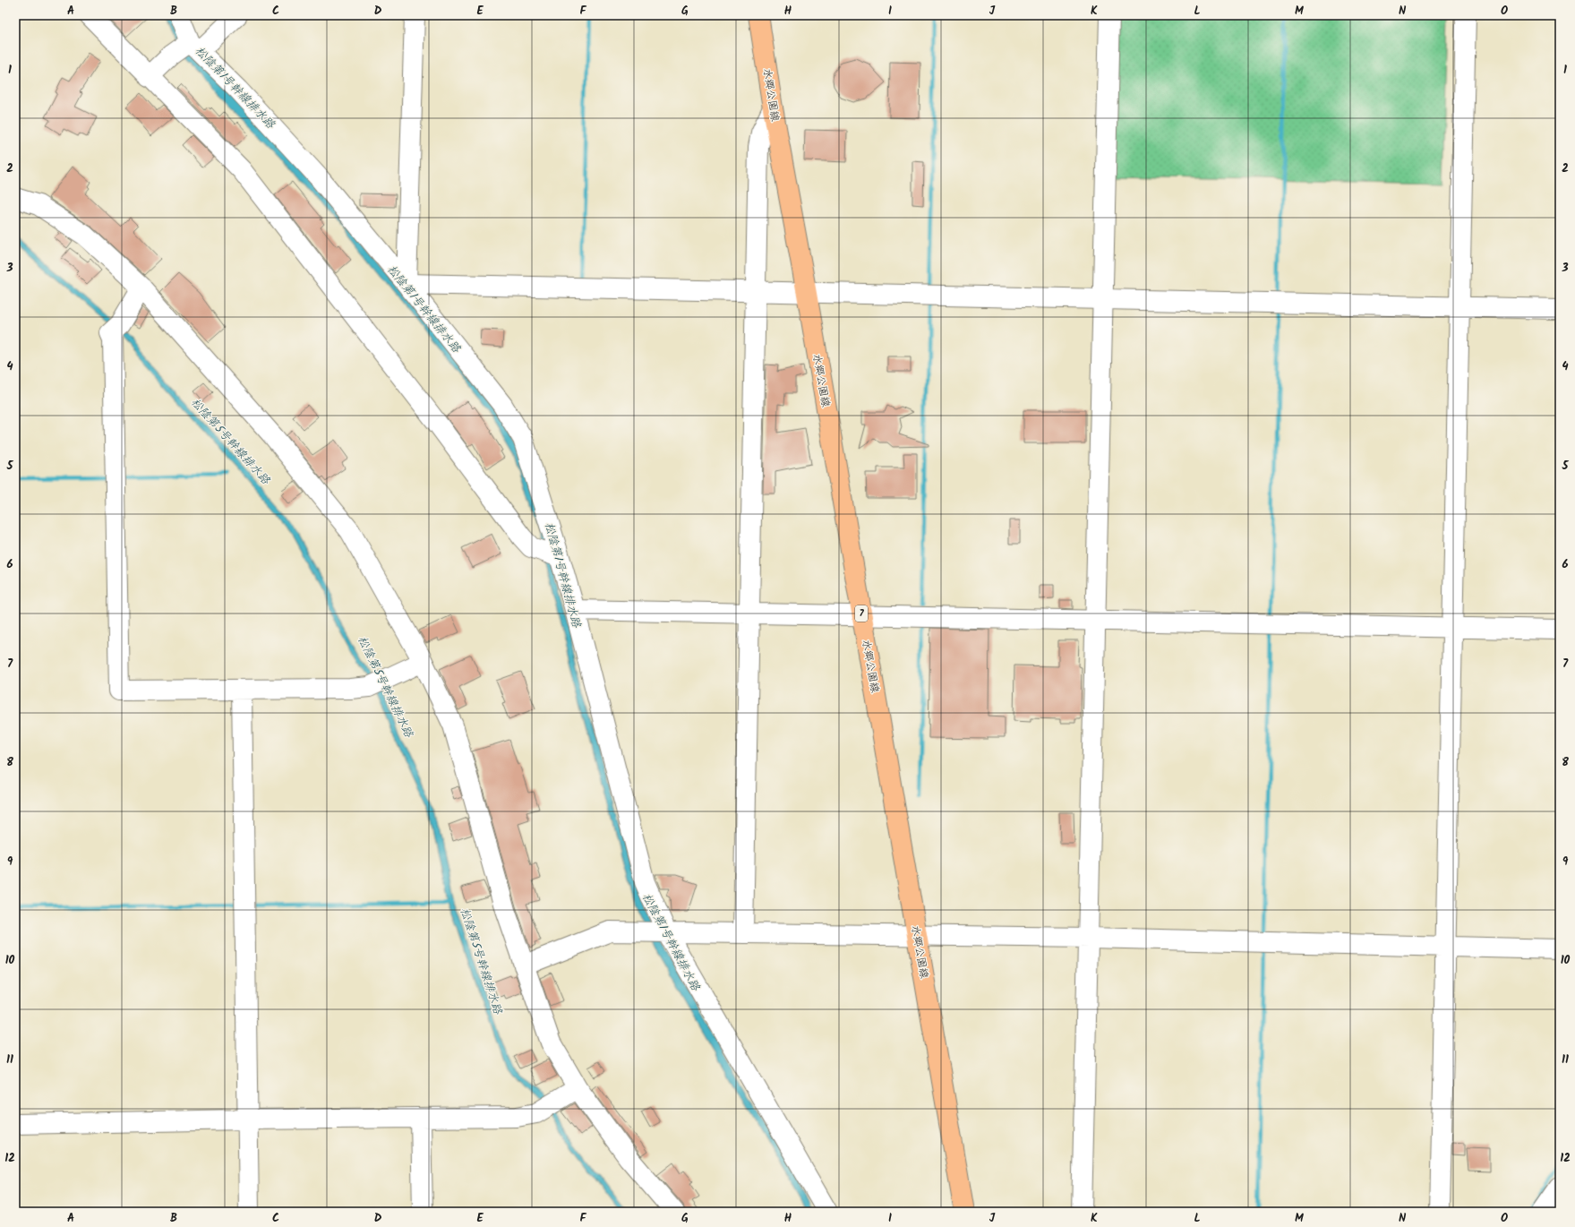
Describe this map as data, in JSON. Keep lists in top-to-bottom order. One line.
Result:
{"streets":{"main road":["水郷公園線","7"]},"water":["松陰第1号幹線排水路","松陰第5号幹線排水路"],"grid":{"columns":["A","B","C","D","E","F","G","H","I","J","K","L","M","N","O"],"rows":["1","2","3","4","5","6","7","8","9","10","11","12"]}}
